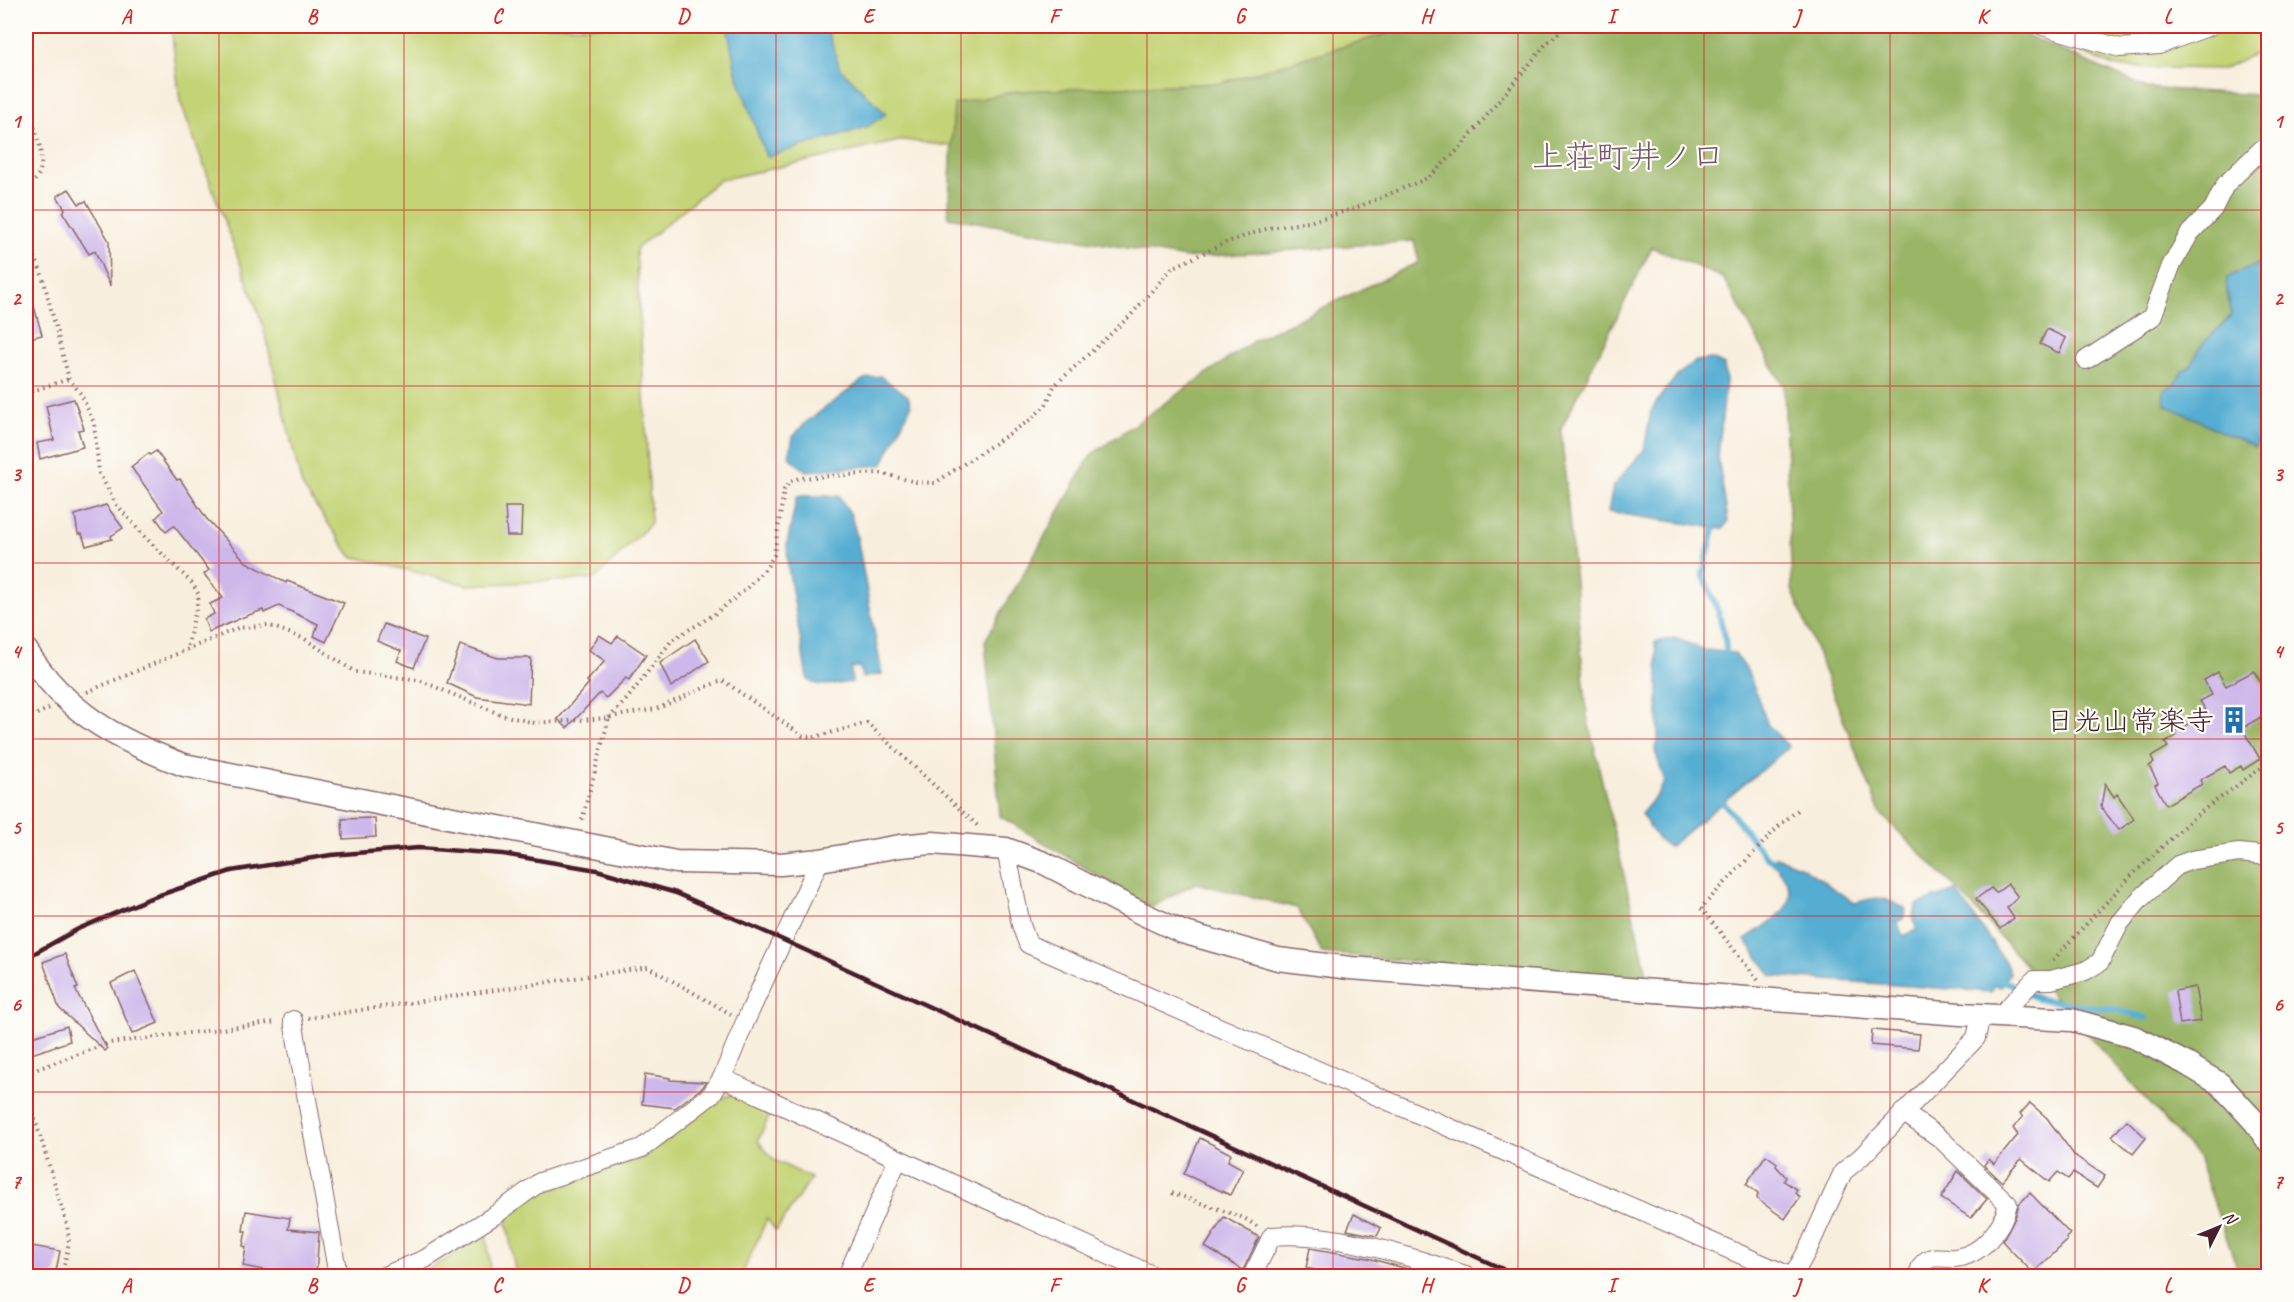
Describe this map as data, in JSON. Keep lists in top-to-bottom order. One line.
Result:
{"districts":["上荘町井ノ口"],"places":{"building":["日光山常楽寺"]},"north":"top right","grid":{"columns":["A","B","C","D","E","F","G","H","I","J","K","L"],"rows":["1","2","3","4","5","6","7"]}}
